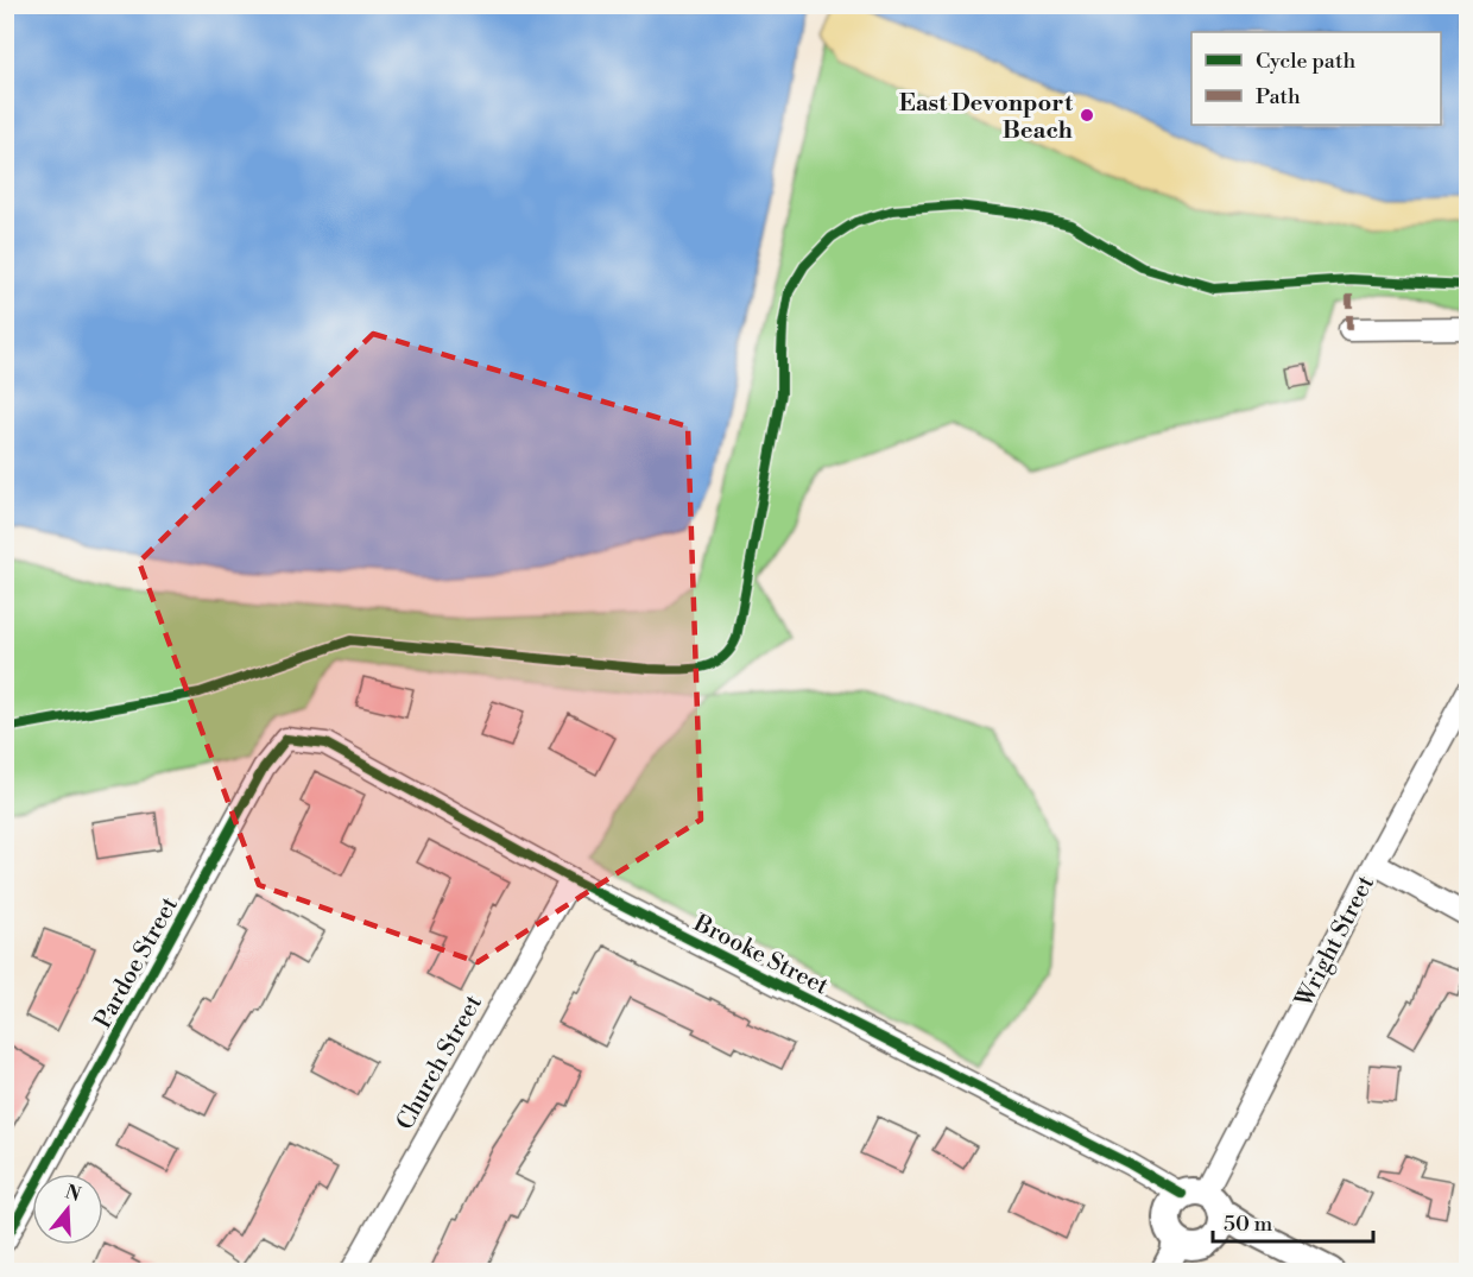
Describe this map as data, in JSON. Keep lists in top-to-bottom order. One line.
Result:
{"streets":{"street":["Wright Street","Brooke Street","Pardoe Street","Church Street"]},"crossings":[["Wright Street","Brooke Street"],["Brooke Street","Pardoe Street"],["Brooke Street","Church Street"]],"places":["East Devonport Beach"],"legend":["Cycle path","Path"],"scale_bar":"50 m","north":"top"}
